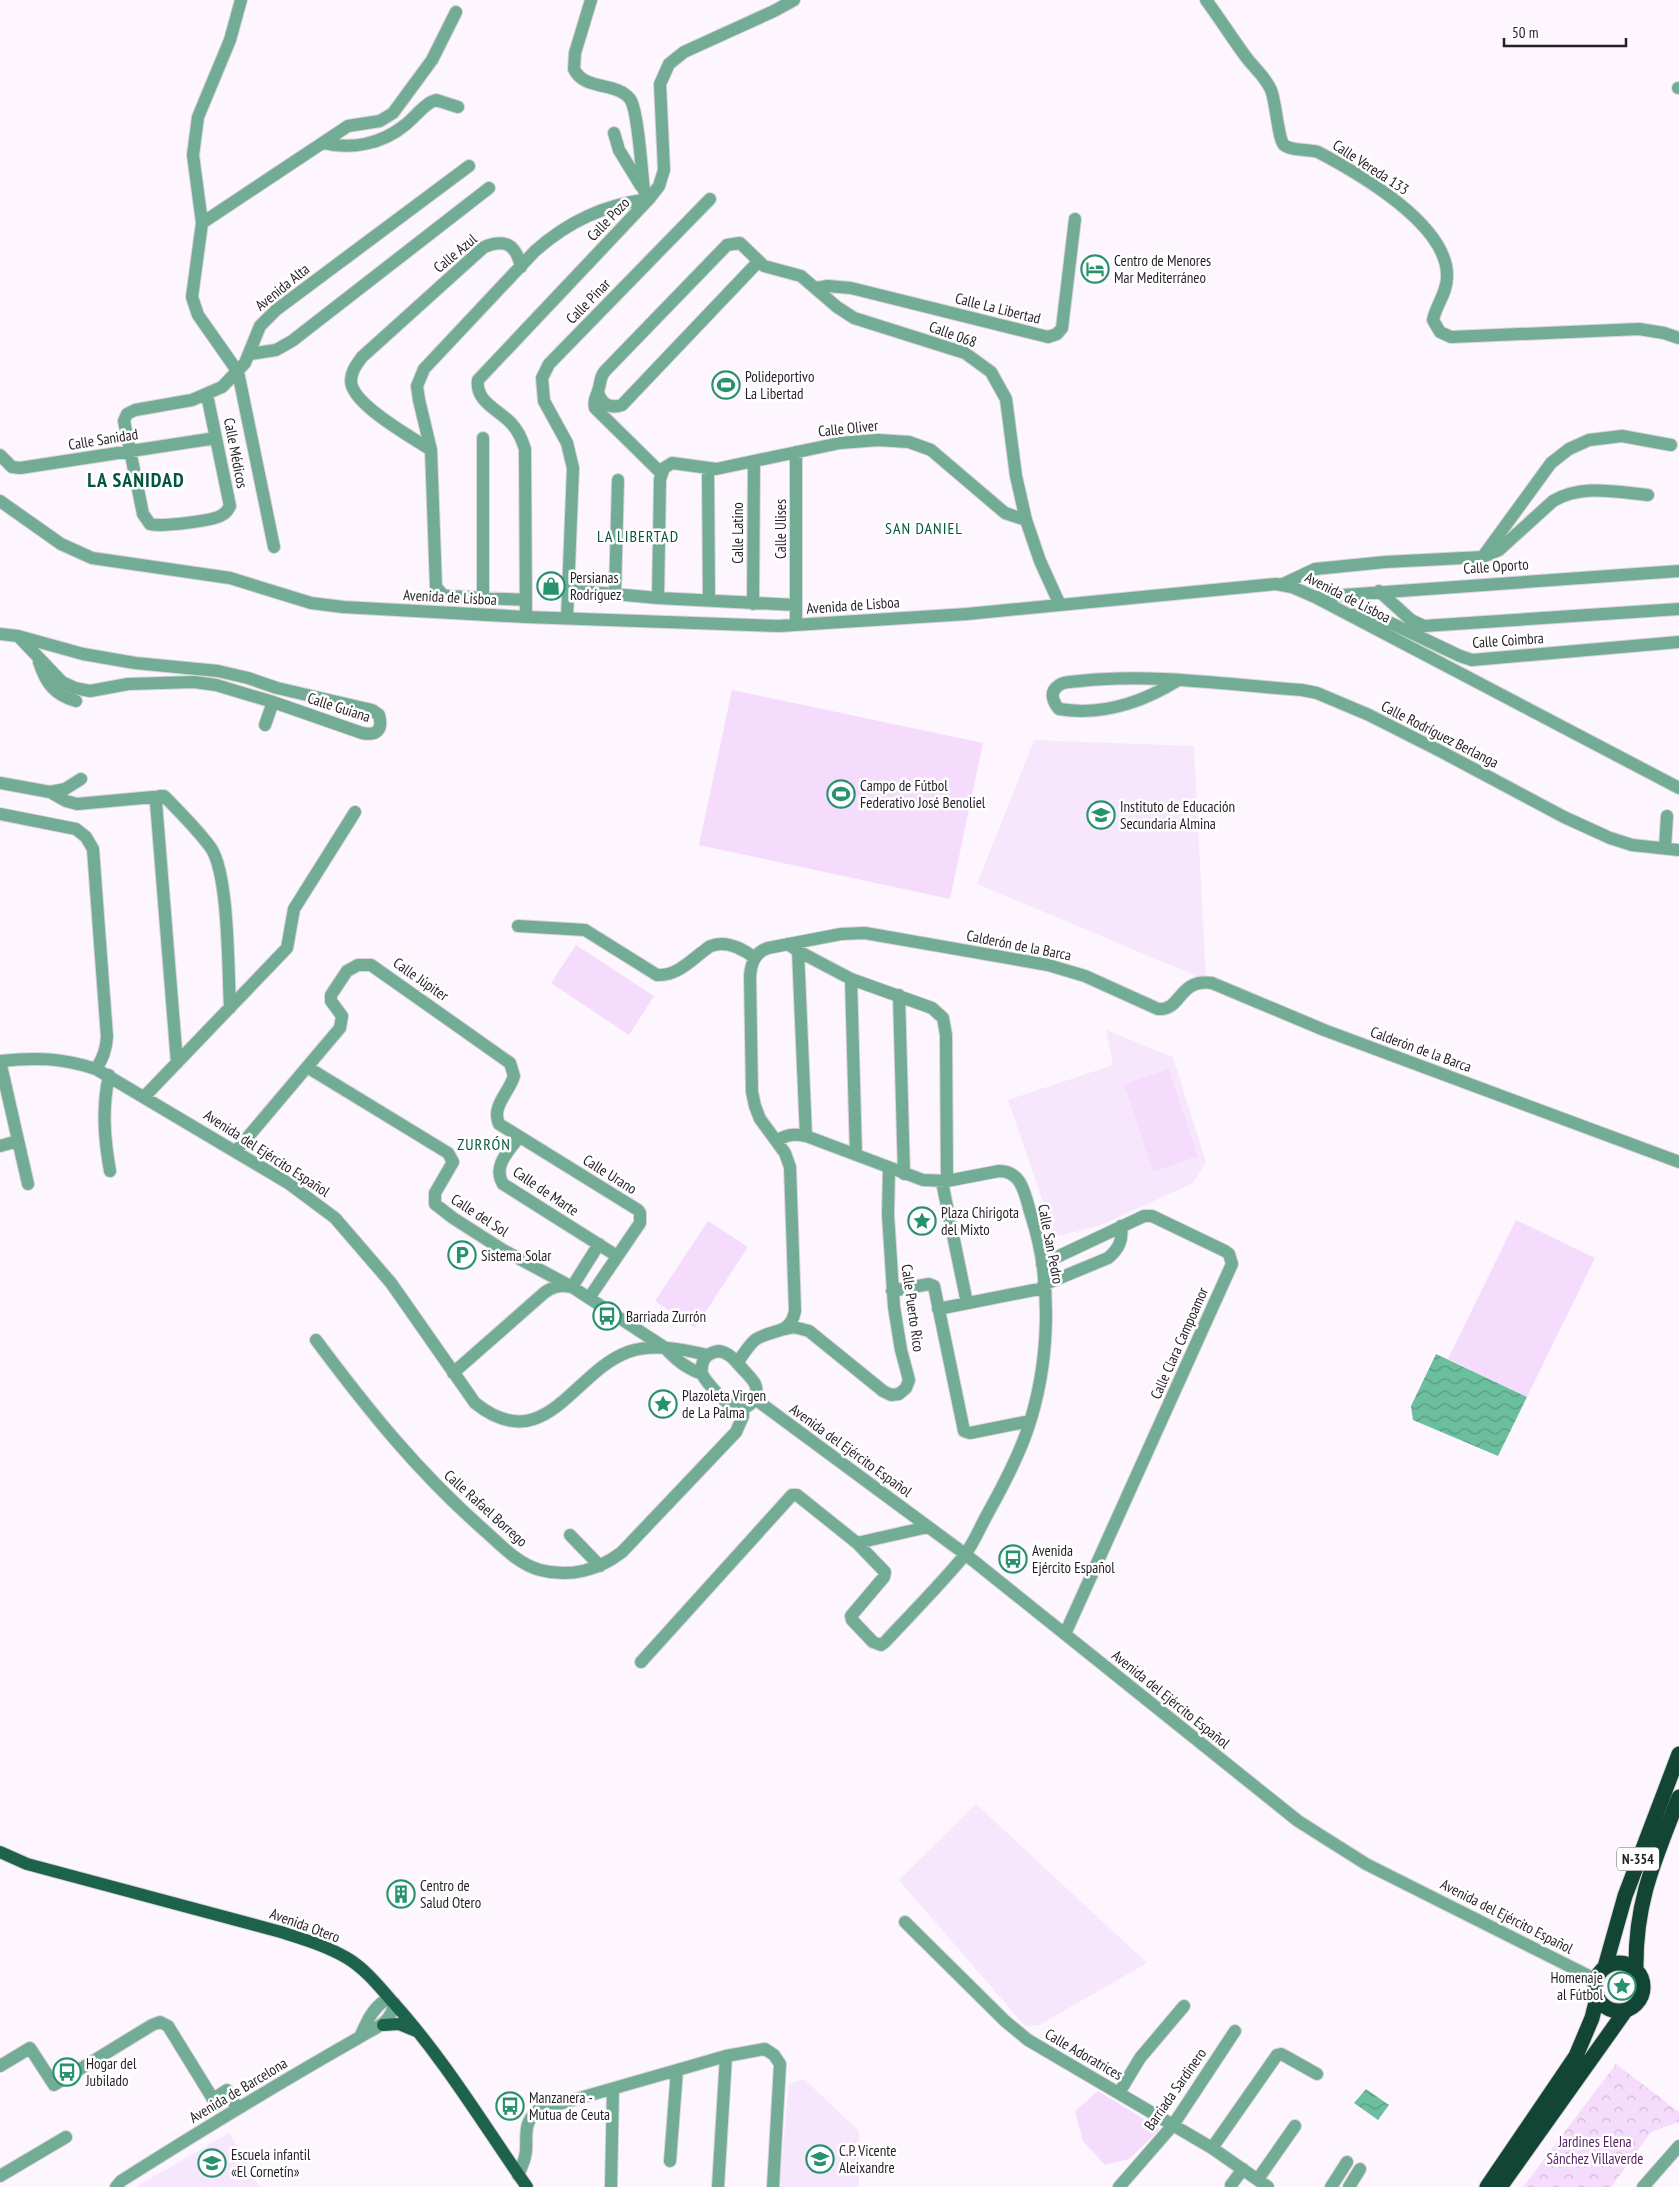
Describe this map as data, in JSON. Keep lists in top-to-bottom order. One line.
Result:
{"streets":{"highway":["N-354"],"main road":["Avenida Otero"],"street":["Calle Vereda 133","Calle Pozo","Calle Azul","Avenida Alta","Calle Pinar","Calle La Libertad","Calle 068","Calle Oliver","Calle Sanidad","Calle Médicos","Calle Ulises","Calle Latino","Calle Oporto","Avenida de Lisboa","Calle Coimbra","Calle Guiana","Calle Rodríguez Berlanga","Calderón de la Barca","Calle Júpiter","Avenida del Ejército Español","Calle Urano","Calle de Marte","Calle del Sol","Calle San Pedro","Calle Puerto Rico","Calle Clara Campoamor","Calle Rafael Borrego","Calle Adoratrices","Barriada Sardinero","Avenida de Barcelona"]},"crossings":[["Avenida Alta","Calle Sanidad"],["Avenida Alta","Calle Médicos"],["Calle Pinar","Avenida de Lisboa"],["Calle La Libertad","Calle 068"],["Calle 068","Calle Oliver"],["Calle 068","Avenida de Lisboa"],["Calle Oliver","Calle Ulises"],["Calle Oliver","Calle Latino"],["Calle Sanidad","Calle Médicos"],["Calle Ulises","Avenida de Lisboa"],["Calle Oporto","Avenida de Lisboa"],["Avenida de Lisboa","Calle Coimbra"],["Calle Júpiter","Avenida del Ejército Español"],["Calle Júpiter","Calle Urano"],["Calle Júpiter","Calle de Marte"],["Calle Júpiter","Calle del Sol"],["Avenida del Ejército Español","Calle Urano"],["Avenida del Ejército Español","Calle del Sol"],["Avenida del Ejército Español","Calle San Pedro"],["Avenida del Ejército Español","Calle Clara Campoamor"],["Avenida del Ejército Español","N-354"],["Calle Urano","Calle de Marte"],["Calle San Pedro","Calle Puerto Rico"],["Calle San Pedro","Calle Clara Campoamor"],["Calle Adoratrices","Barriada Sardinero"]],"districts":["LA SANIDAD","SAN DANIEL","LA LIBERTAD","ZURRÓN"],"parks":["Jardines Elena Sánchez Villaverde"],"places":{"hotel":["Centro de Menores Mar Mediterráneo"],"sports":["Polideportivo La Libertad","Campo de Fútbol Federativo José Benoliel"],"shop":["Persianas Rodríguez"],"school or university":["Instituto de Educación Secundaria Almina","C.P. Vicente Aleixandre","Escuela infantil «El Cornetín»"],"place":["Plaza Chirigota del Mixto","Plazoleta Virgen de La Palma","Homenaje al Fútbol"],"parking":["Sistema Solar"],"bus stop":["Barriada Zurrón","Avenida Ejército Español","Hogar del Jubilado","Manzanera - Mutua de Ceuta"],"building":["Centro de Salud Otero"]},"scale_bar":"50 m"}
